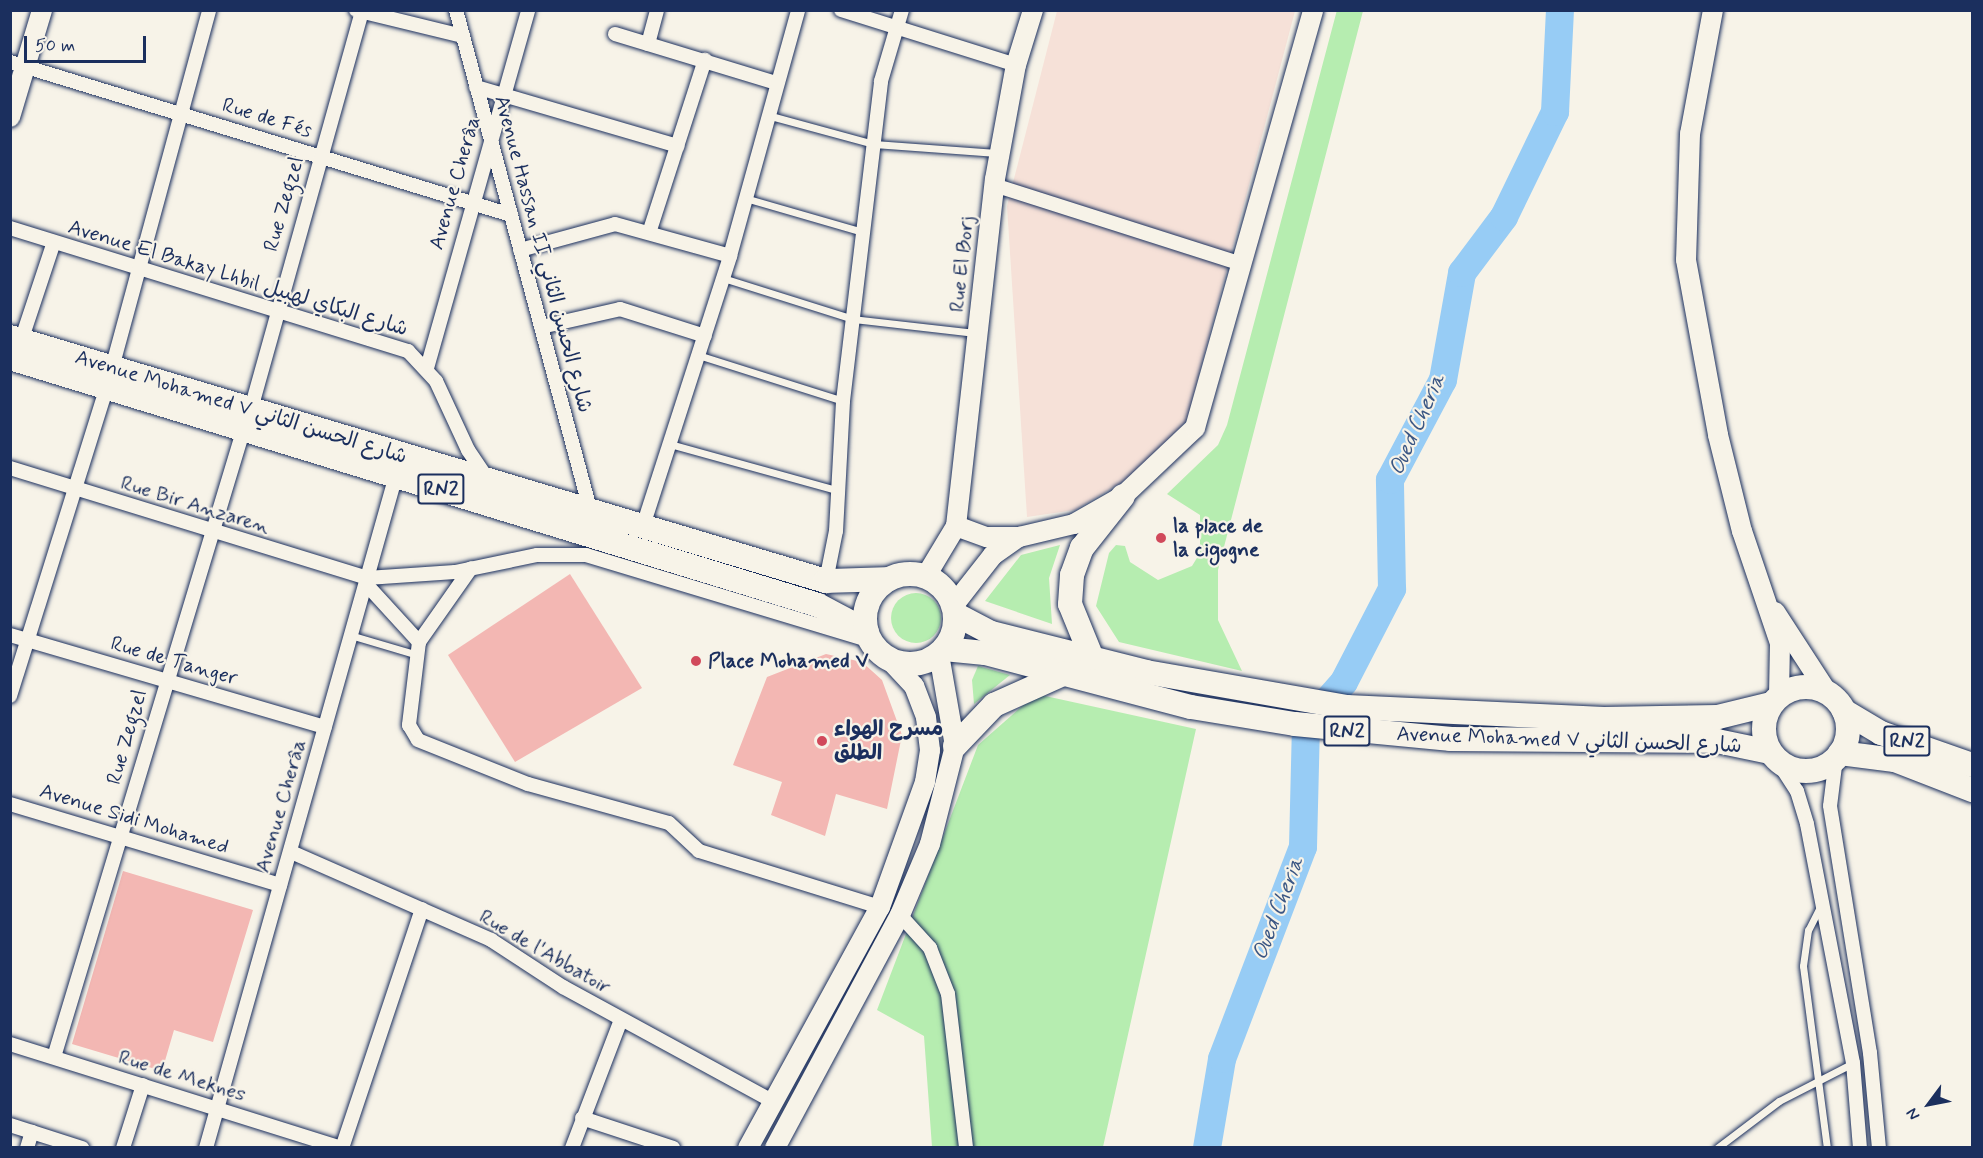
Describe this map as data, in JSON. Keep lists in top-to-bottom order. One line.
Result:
{"streets":{"highway":["Avenue Mohamed V شارع الحسن الثاني","RN2"],"main road":["Rue El Borj"],"street":["Rue de Fés","Avenue Cherâa","Rue Zegzel","Avenue Hassan II شارع الحسن الثاني","Avenue El Bakay Lhbil شارع البكاي لهبيل","Rue Bir Anzaren","Rue de Tanger","Avenue Sidi Mohamed","Rue de l'Abbatoir","Rue de Meknes"]},"crossings":[["Rue de Fés","Avenue Cherâa"],["Rue de Fés","Rue Zegzel"],["Rue de Fés","Avenue Hassan II شارع الحسن الثاني"],["Avenue Cherâa","Avenue Hassan II شارع الحسن الثاني"],["Avenue Cherâa","Avenue El Bakay Lhbil شارع البكاي لهبيل"],["Avenue Cherâa","Avenue Mohamed V شارع الحسن الثاني"],["Avenue Cherâa","Rue Bir Anzaren"],["Avenue Cherâa","Rue de Tanger"],["Avenue Cherâa","Avenue Sidi Mohamed"],["Avenue Cherâa","Rue de l'Abbatoir"],["Avenue Cherâa","Rue de Meknes"],["Rue Zegzel","Avenue El Bakay Lhbil شارع البكاي لهبيل"],["Rue Zegzel","Avenue Mohamed V شارع الحسن الثاني"],["Rue Zegzel","Rue Bir Anzaren"],["Rue Zegzel","Rue de Tanger"],["Rue Zegzel","Avenue Sidi Mohamed"],["Rue Zegzel","Rue de Meknes"],["Avenue Hassan II شارع الحسن الثاني","Avenue Mohamed V شارع الحسن الثاني"],["Avenue El Bakay Lhbil شارع البكاي لهبيل","Avenue Mohamed V شارع الحسن الثاني"],["Avenue Mohamed V شارع الحسن الثاني","RN2"]],"water":["Oued Cheria"],"places":["la place de la cigogne","Place Mohamed V","مسرح الهواء الطلق"],"scale_bar":"50 m","north":"bottom left"}
